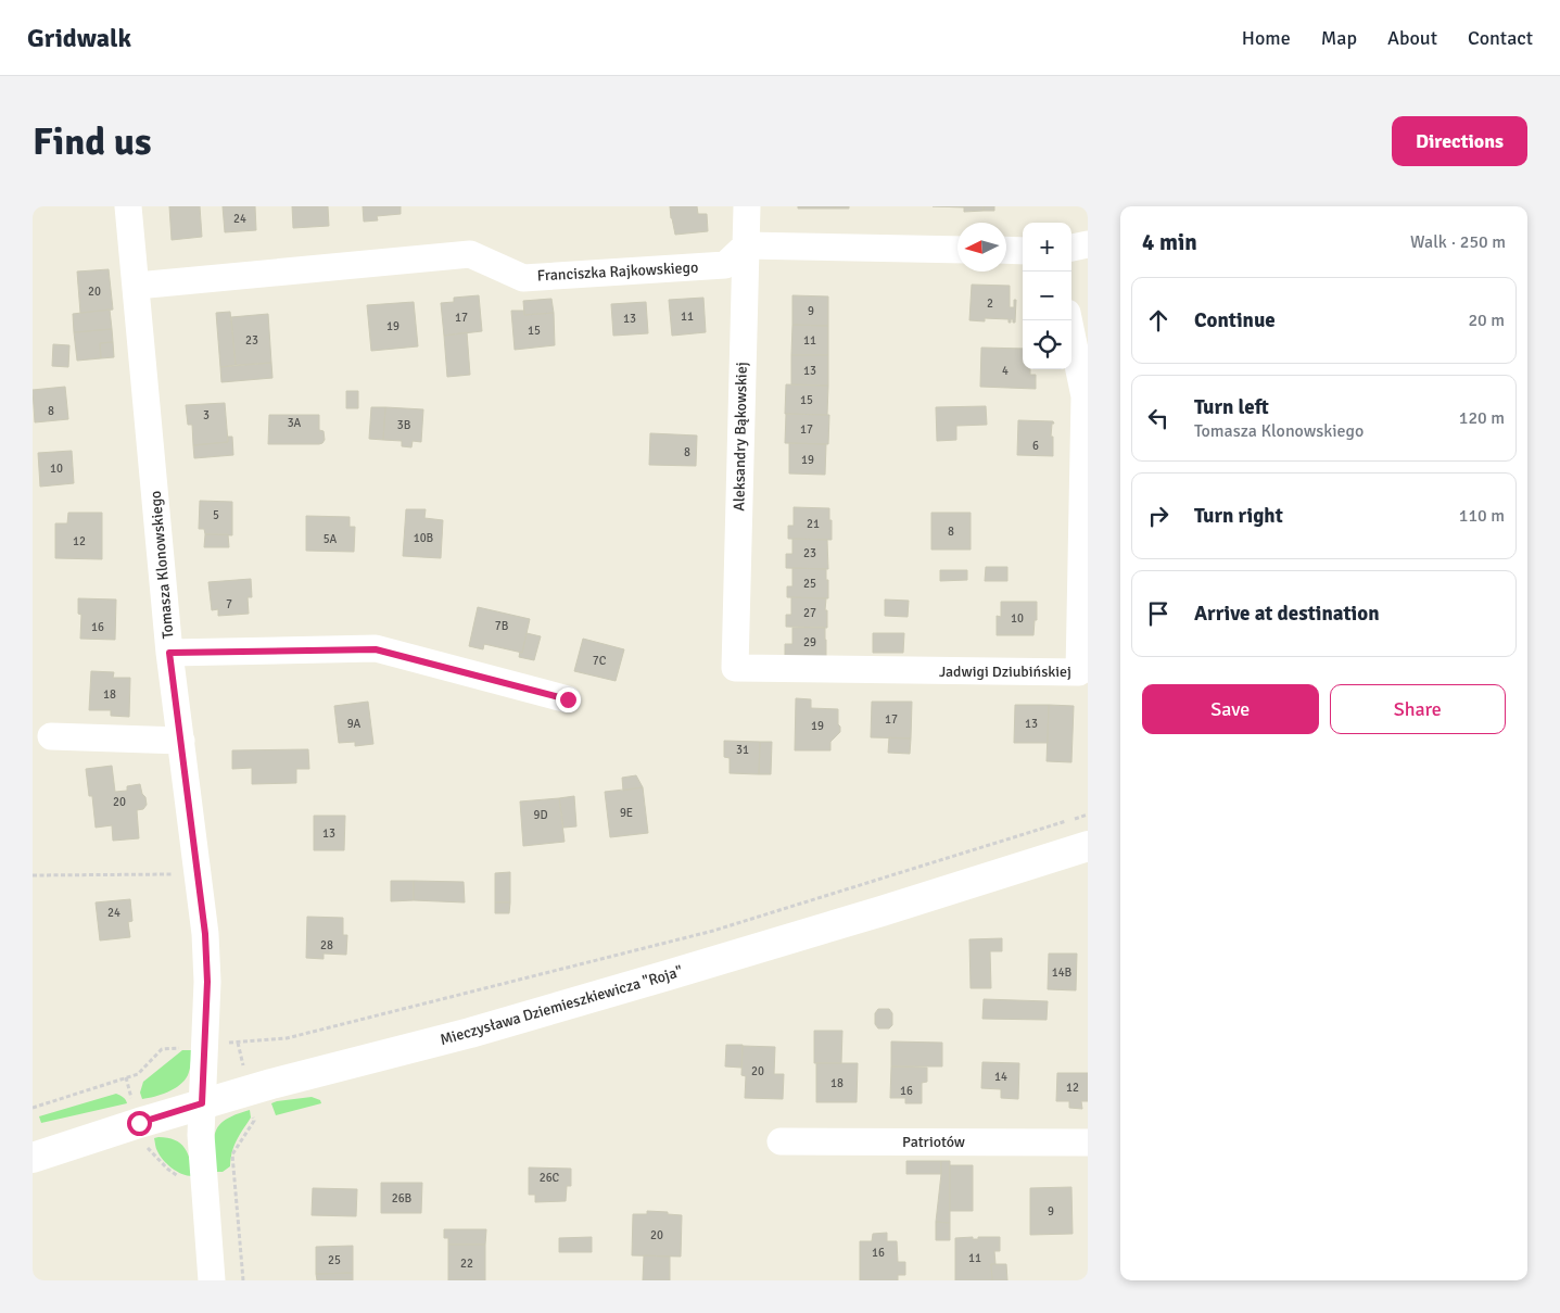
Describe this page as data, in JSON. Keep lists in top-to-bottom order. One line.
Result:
{"streets":{"main road":["Mieczysława Dziemieszkiewicza \"Roja\""],"street":["Franciszka Rajkowskiego","Aleksandry Bąkowskiej","Tomasza Klonowskiego","Jadwigi Dziubińskiej","Patriotów"]},"crossings":[["Franciszka Rajkowskiego","Aleksandry Bąkowskiej"],["Franciszka Rajkowskiego","Tomasza Klonowskiego"],["Aleksandry Bąkowskiej","Jadwigi Dziubińskiej"],["Tomasza Klonowskiego","Mieczysława Dziemieszkiewicza \"Roja\""]],"house_numbers":["24","20","2","9","11","17","13","19","15","23","11","13","4","15","8","3","3A","3B","17","6","8","19","10","5","21","8","10B","5A","12","23","25","7","27","10","7B","16","29","7C","18","17","9A","13","19","31","20","9E","9D","13","24","28","14B","20","14","18","12","16","26C","26B","9","20","16","11","25","22"],"north":"left","page":{"header":"Gridwalk","nav":["Home","Map","About","Contact"],"buttons":["Directions",["Save","Share"]],"title":"Find us","heading":["4 min","Walk · 250 m"],"map_buttons":["+","−"],"list":[["Continue","20 m"],["Turn left","Tomasza Klonowskiego","120 m"],["Turn right","110 m"],"Arrive at destination"]}}
